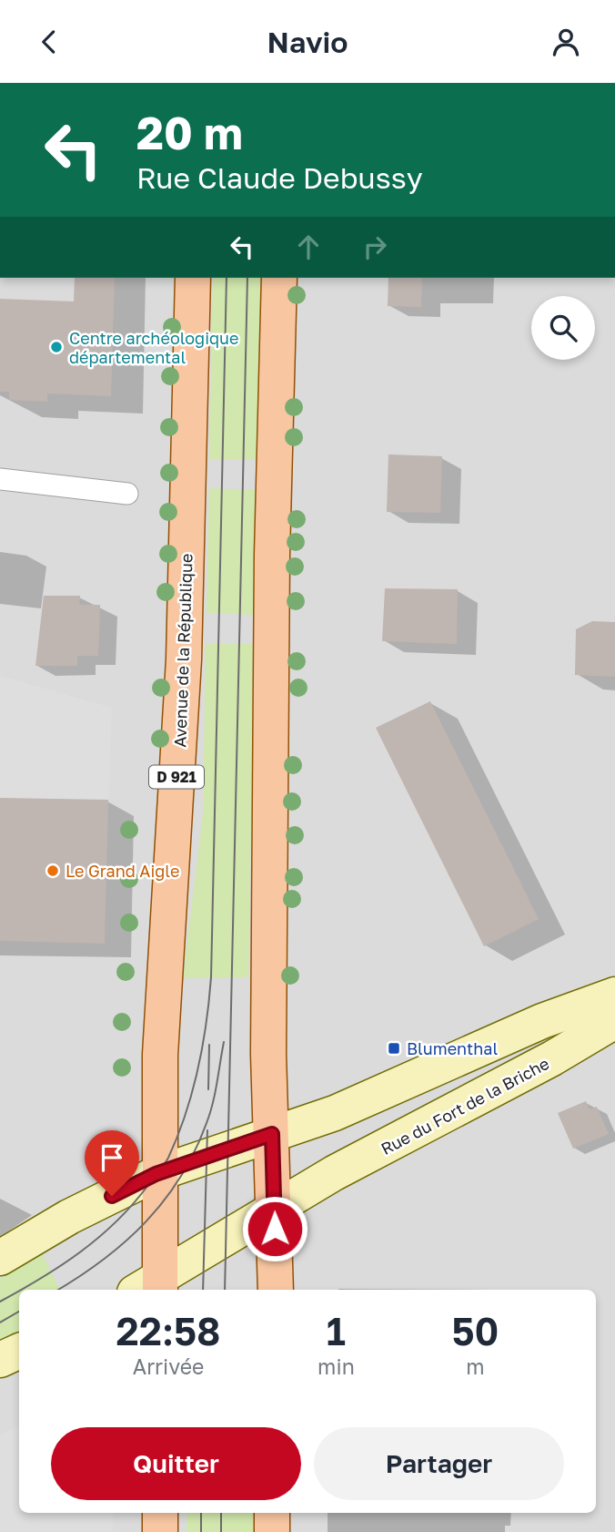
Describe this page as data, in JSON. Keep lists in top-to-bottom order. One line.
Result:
{"streets":{"main road":["Avenue de la République","D 921","Rue du Fort de la Briche"]},"crossings":[["Avenue de la République","Rue du Fort de la Briche"]],"places":{"other":["Centre archéologique départemental","Le Grand Aigle"],"transit":["Blumenthal"]},"page":{"header":"Navio","turn":["20 m","Rue Claude Debussy"],"eta":["22:58","Arrivée","1","min","50","m"],"buttons":["Quitter","Partager"]}}
